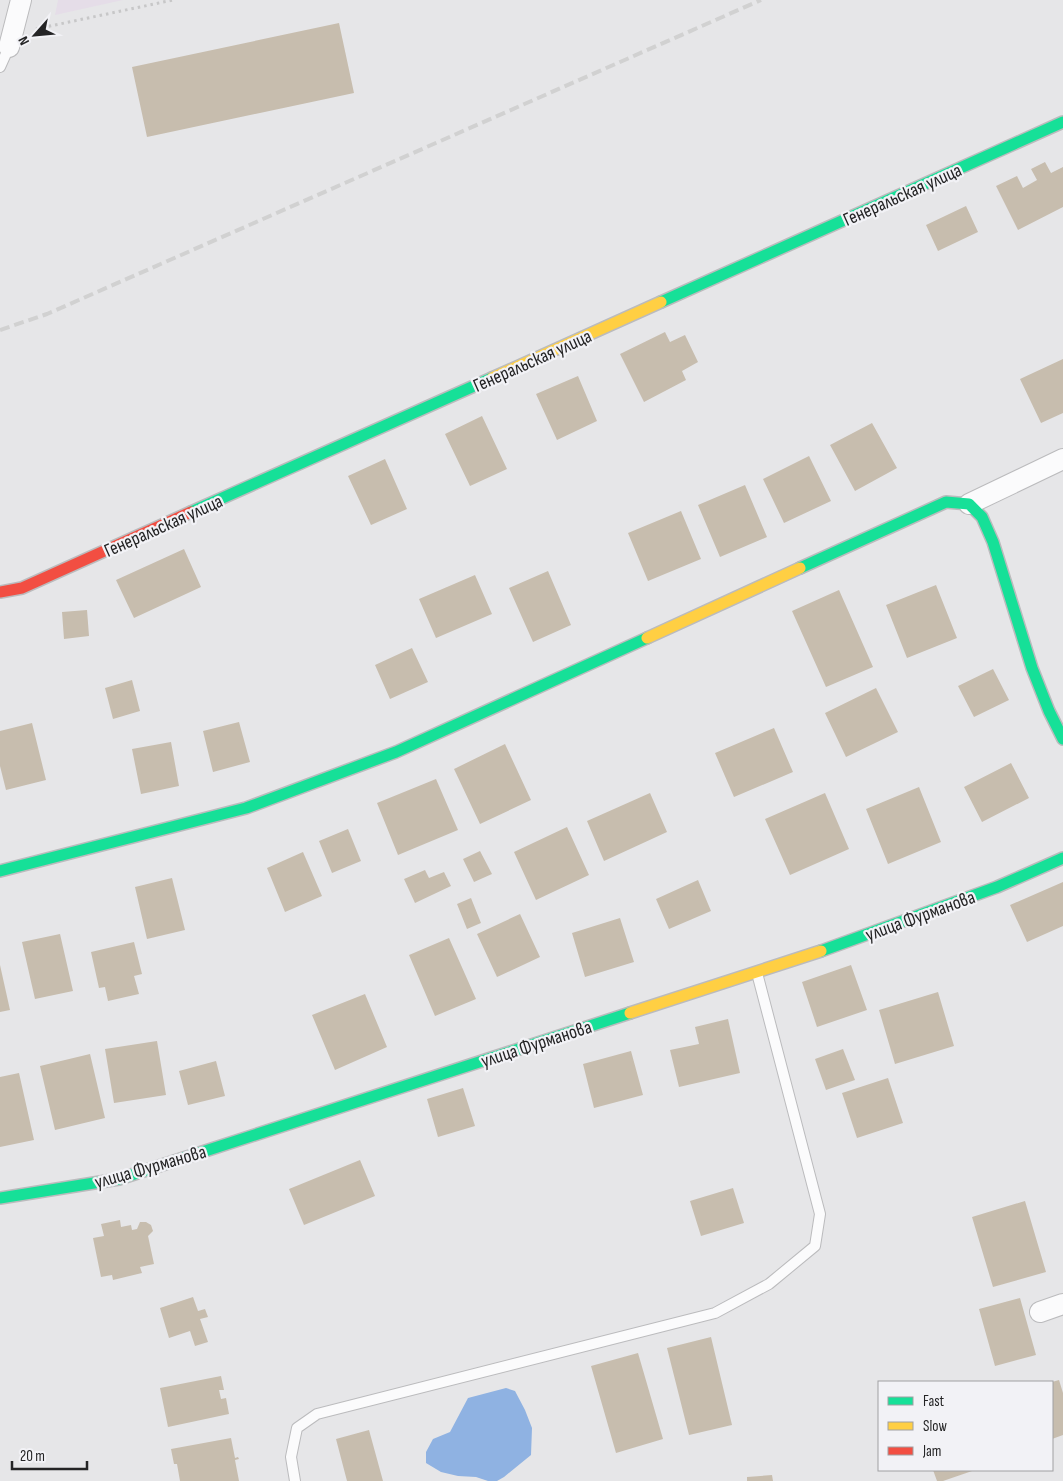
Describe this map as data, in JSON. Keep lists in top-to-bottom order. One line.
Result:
{"streets":{"street":["Генеральская улица","улица Фурманова"]},"legend":["Fast","Slow","Jam"],"scale_bar":"20 m","north":"bottom left"}
